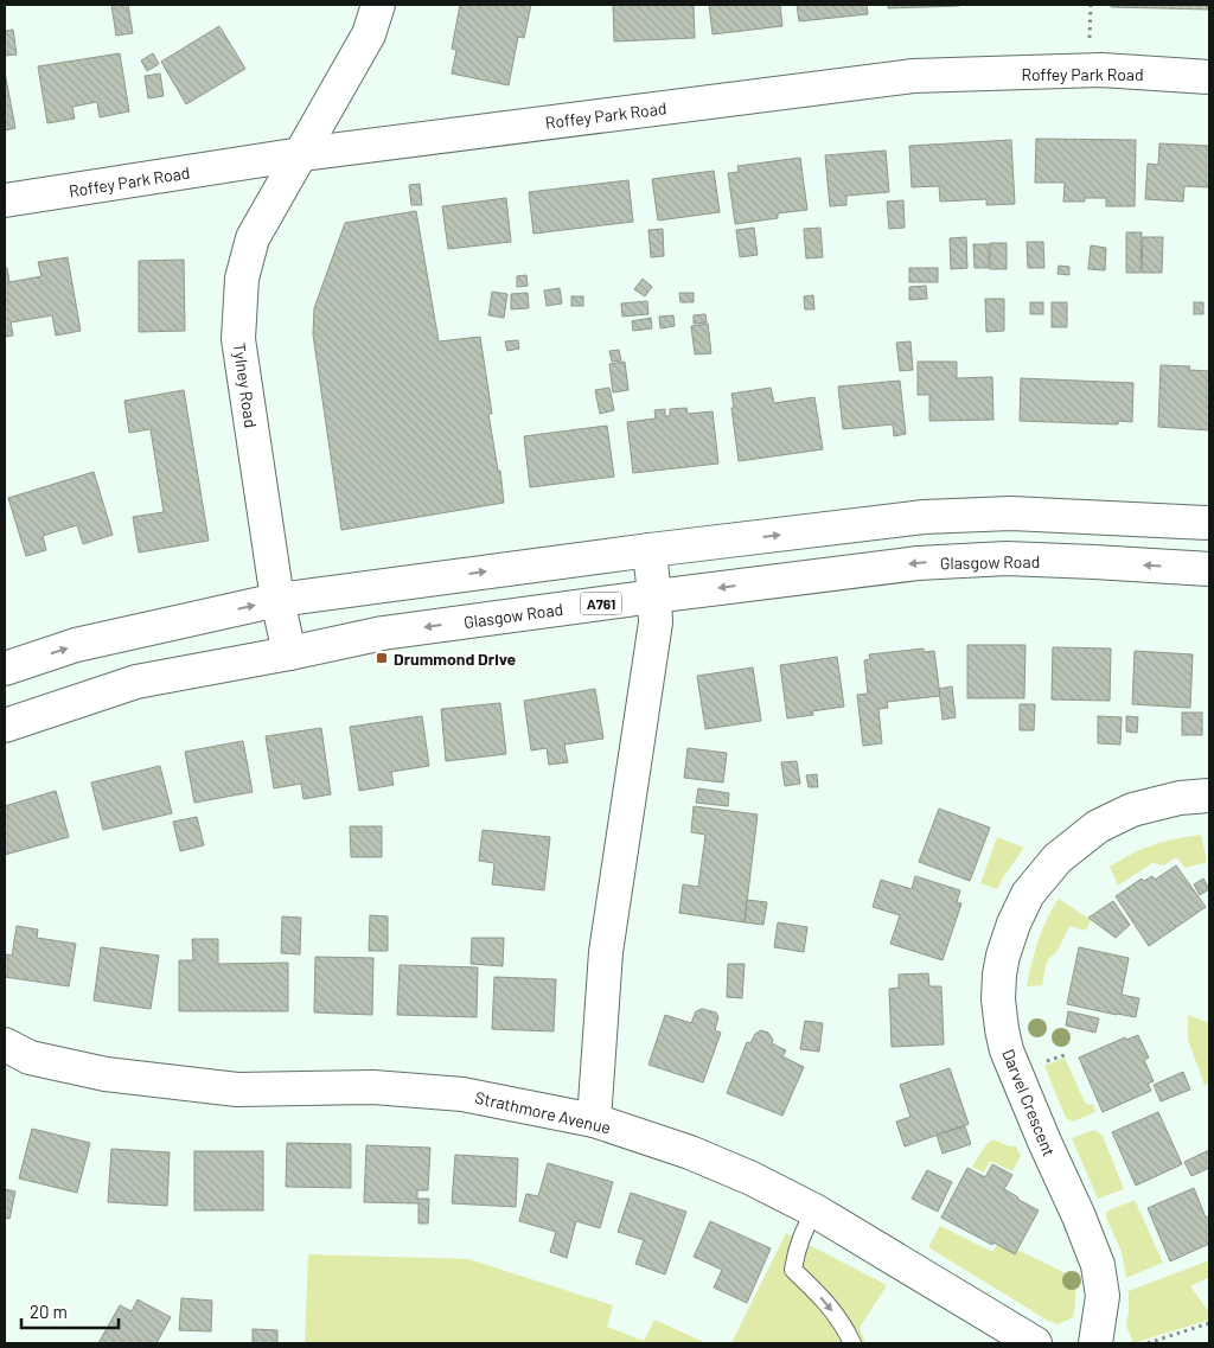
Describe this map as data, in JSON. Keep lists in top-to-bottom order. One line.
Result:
{"streets":{"street":["Roffey Park Road","Tylney Road","Glasgow Road","A761","Darvel Crescent","Strathmore Avenue"]},"crossings":[["Roffey Park Road","Tylney Road"],["Tylney Road","Glasgow Road"]],"places":{"transit":["Drummond Drive"]},"scale_bar":"20 m"}
